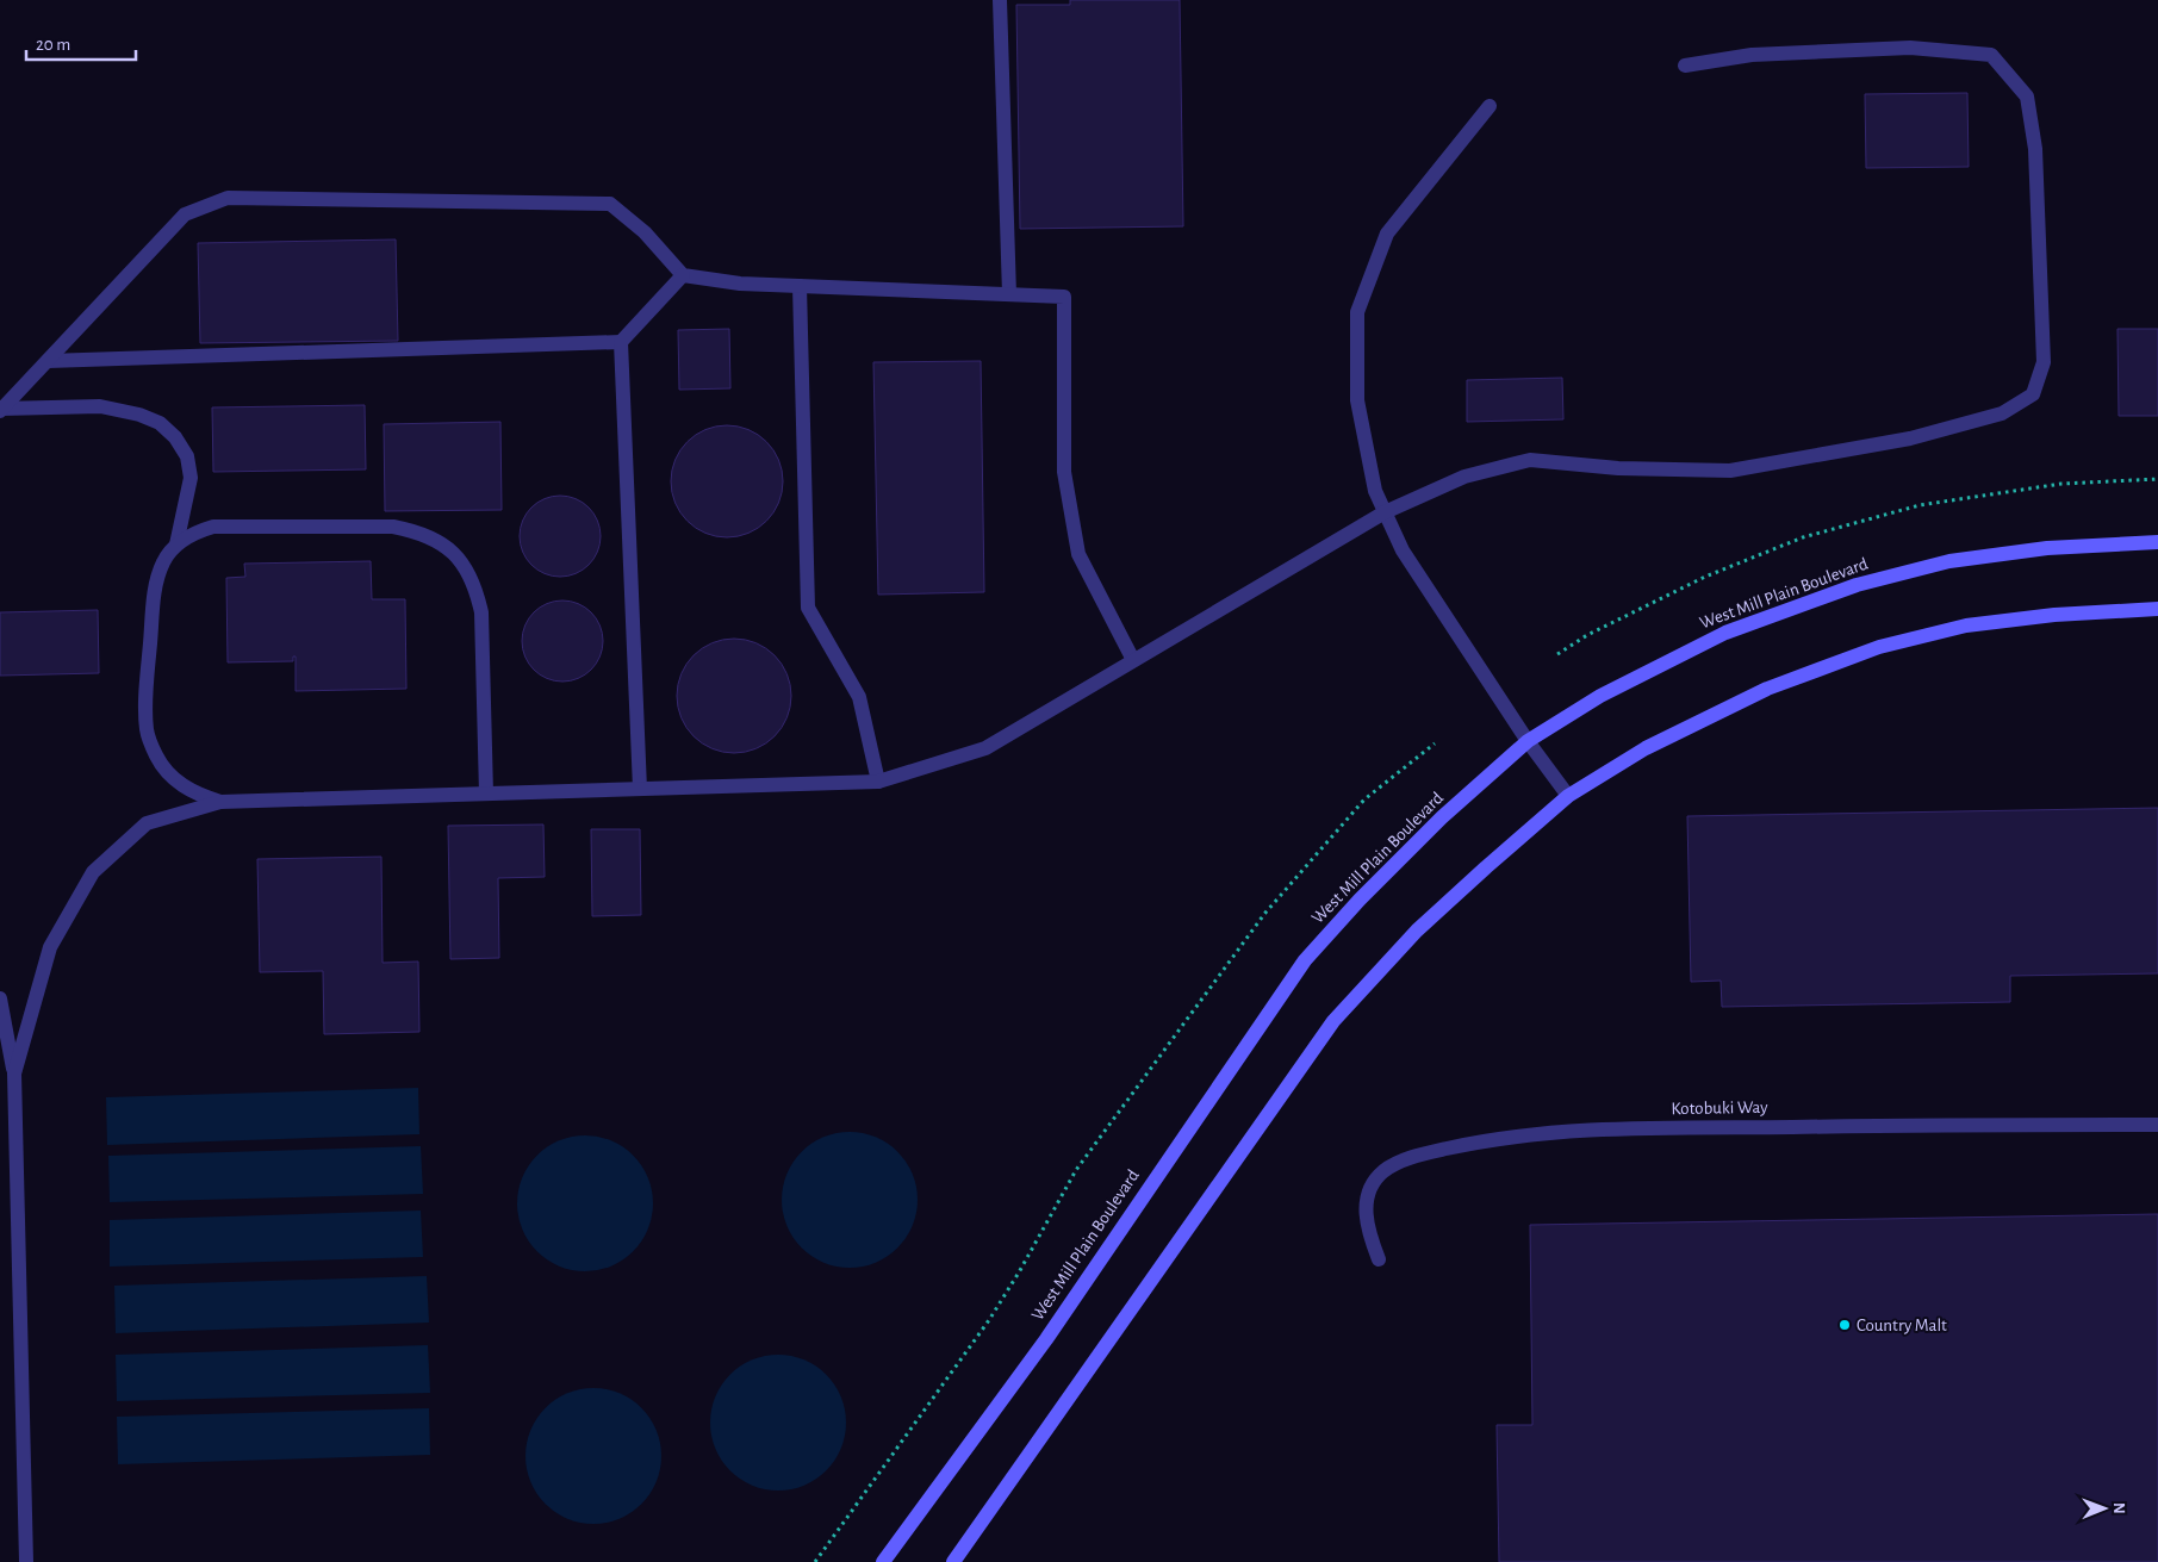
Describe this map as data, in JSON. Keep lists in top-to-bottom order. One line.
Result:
{"streets":{"main road":["West Mill Plain Boulevard"],"street":["Kotobuki Way"]},"places":["Country Malt"],"scale_bar":"20 m","north":"right"}
